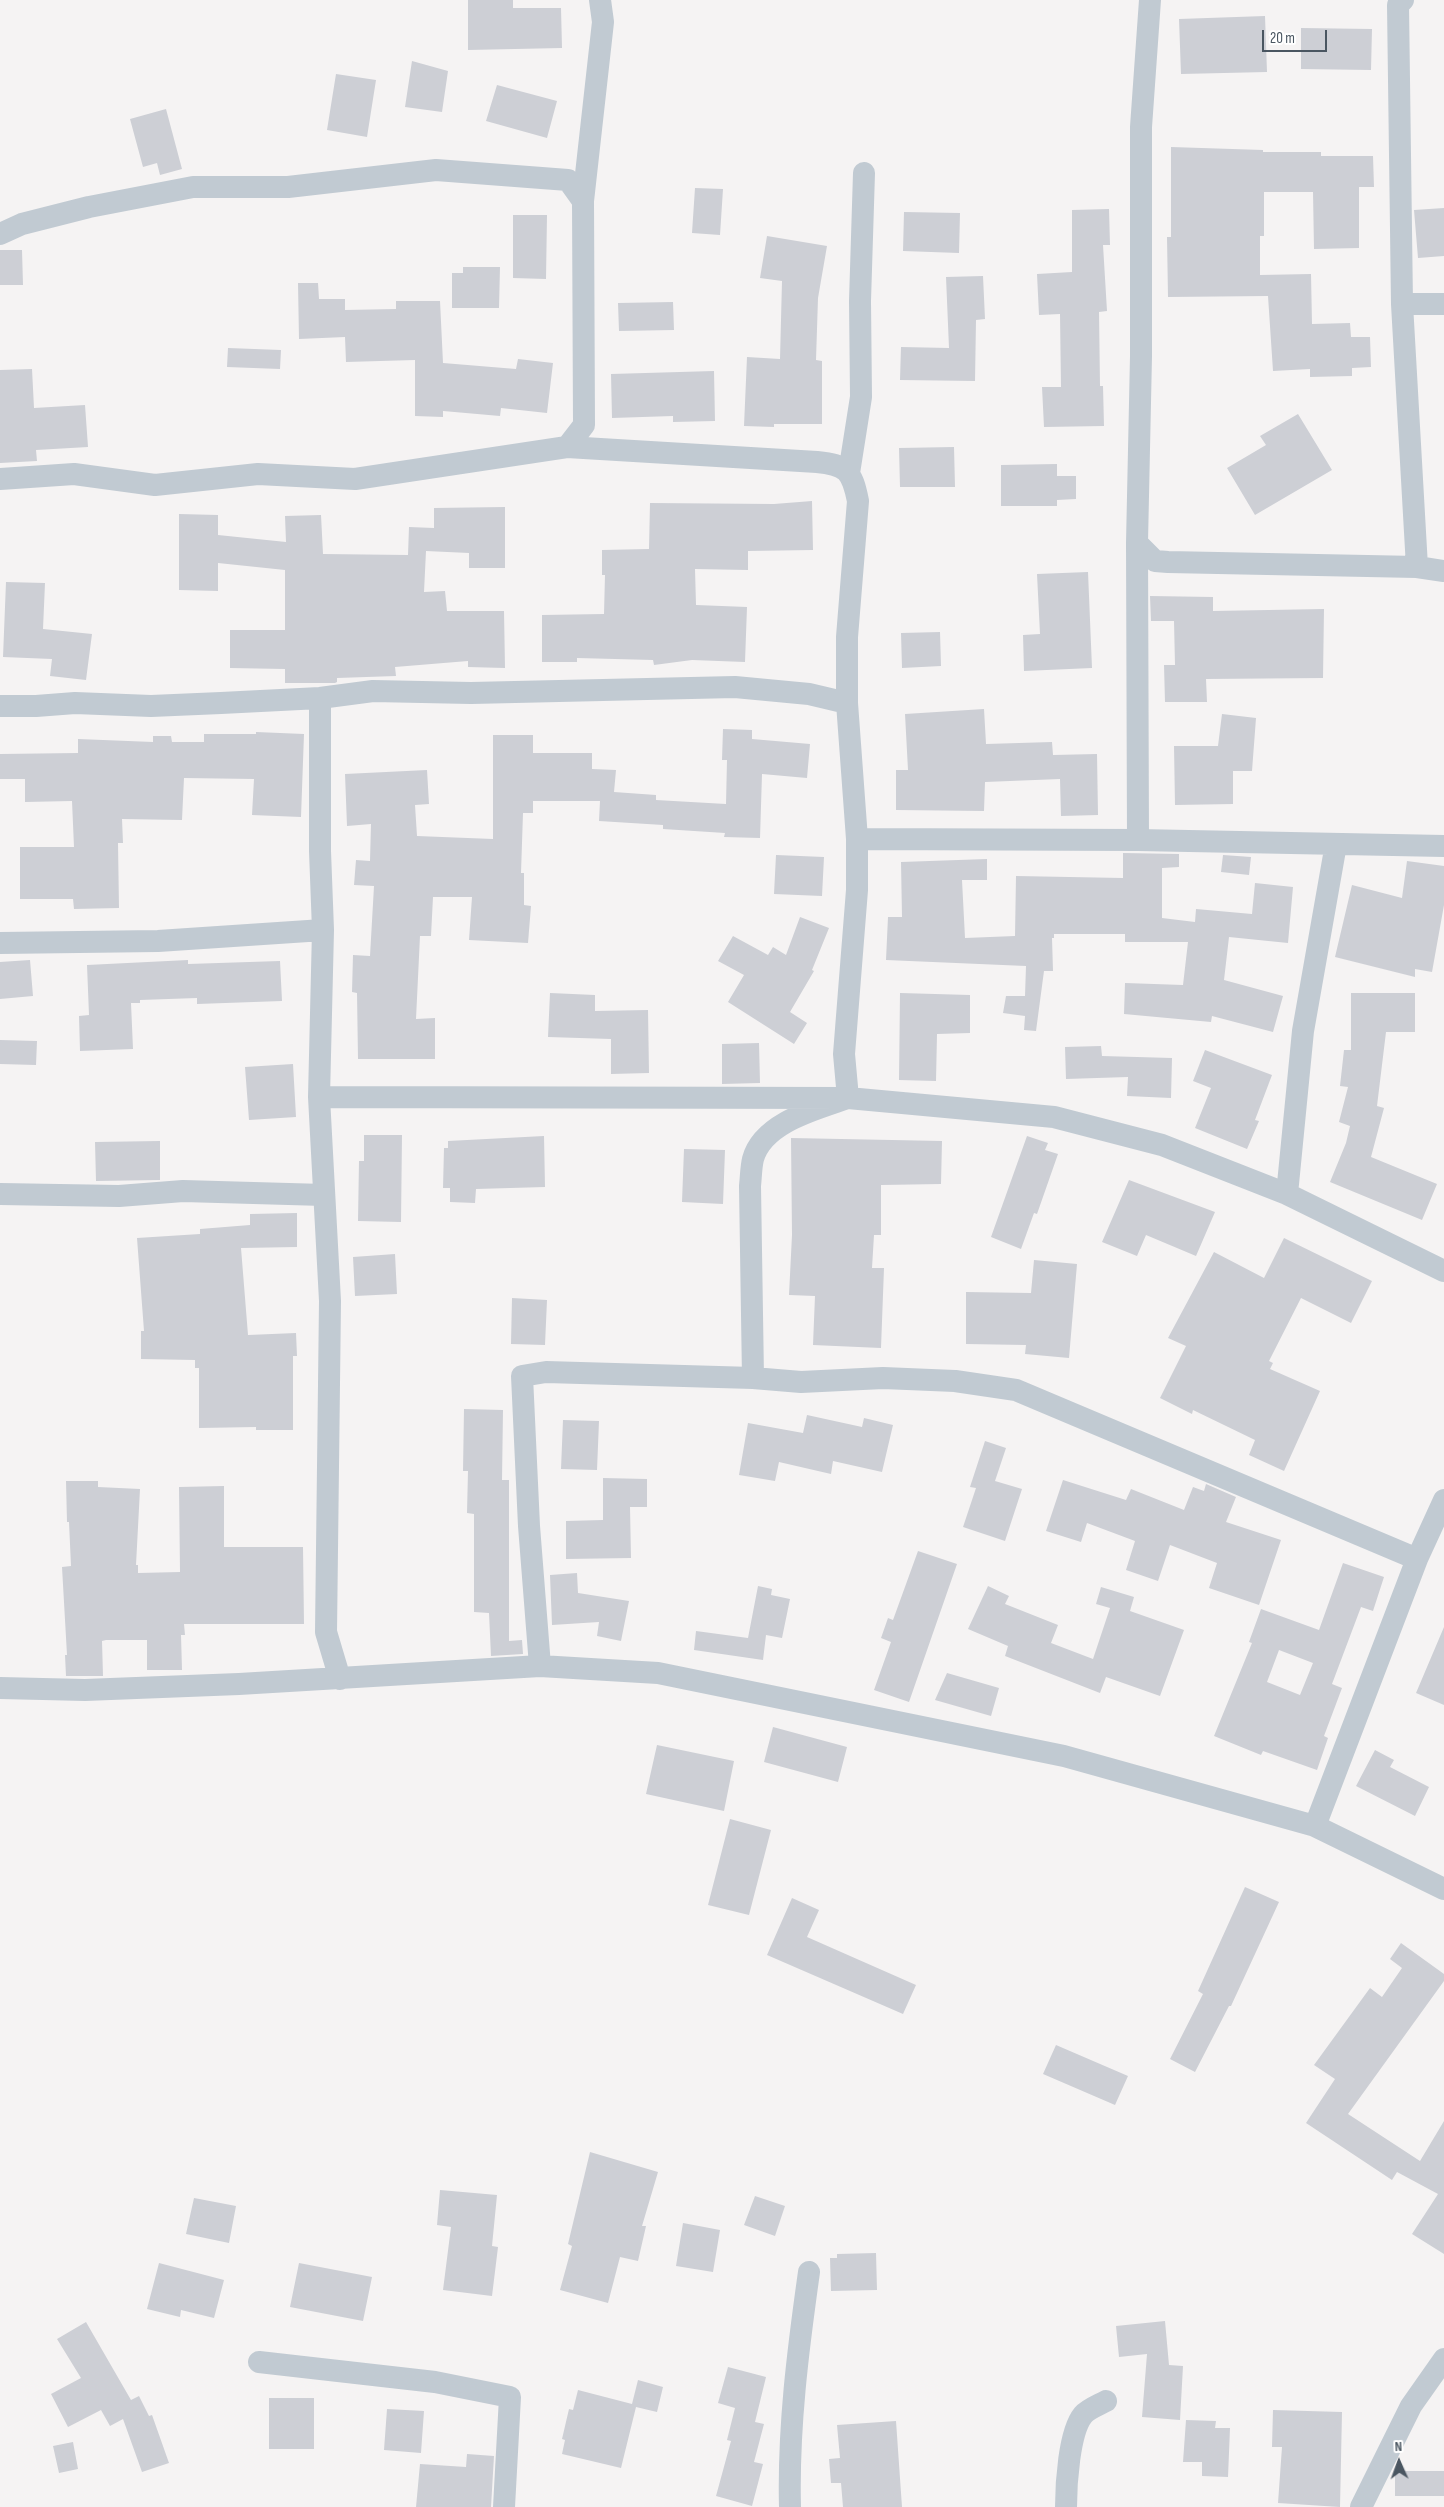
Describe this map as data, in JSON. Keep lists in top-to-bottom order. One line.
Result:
{"scale_bar":"20 m","north":"top"}
